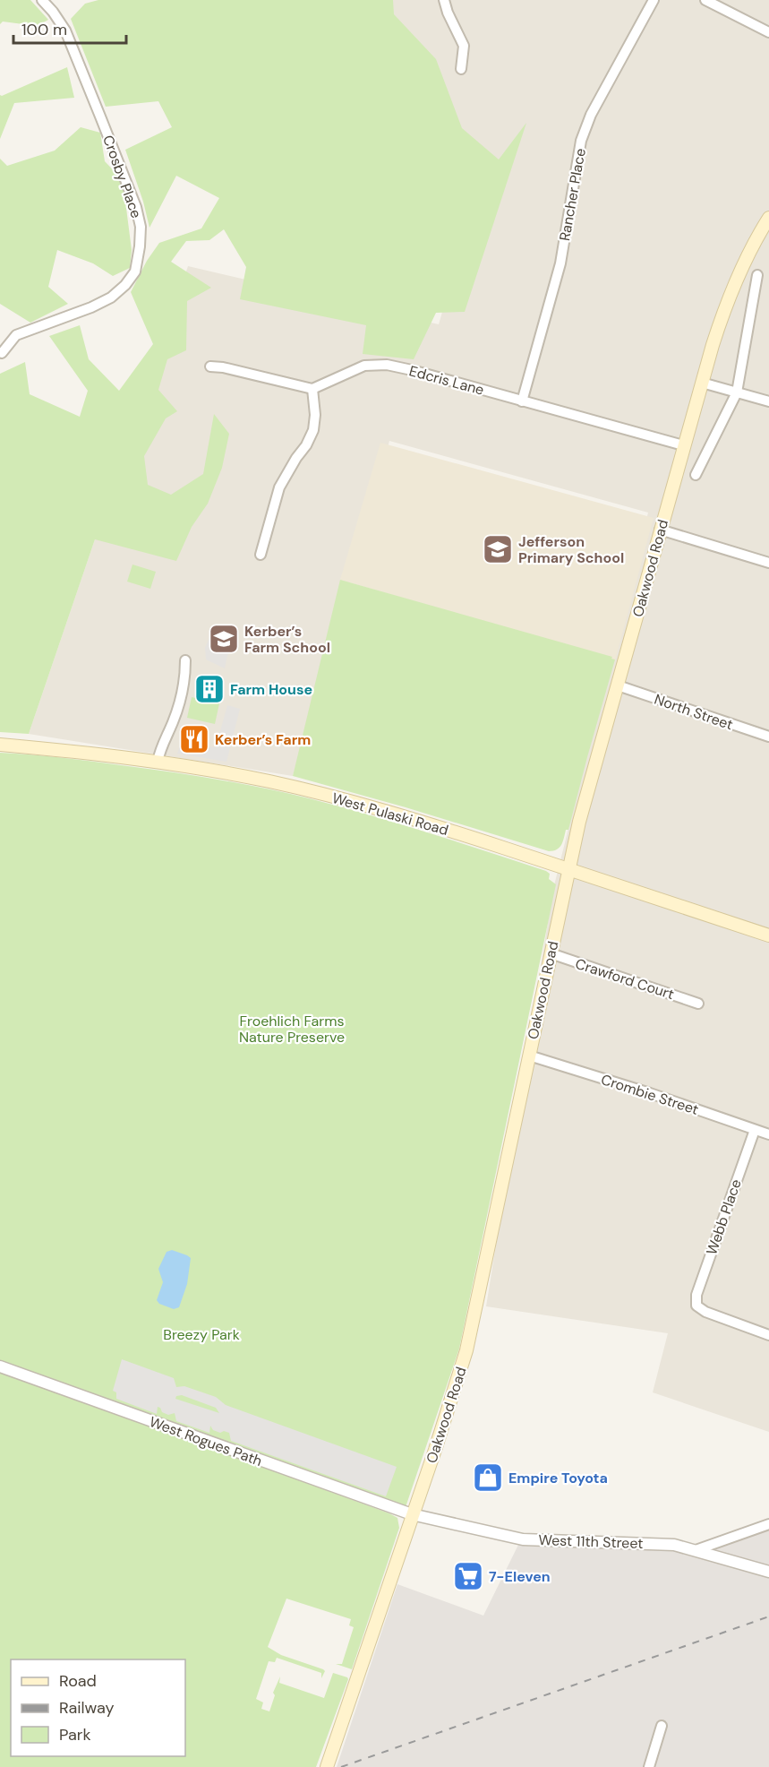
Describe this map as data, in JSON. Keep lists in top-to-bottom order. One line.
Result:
{"streets":{"main road":["Oakwood Road","West Pulaski Road"],"street":["Crosby Place","Rancher Place","Edcris Lane","North Street","Crawford Court","Crombie Street","Webb Place","West Rogues Path","West 11th Street"]},"crossings":[["Rancher Place","Edcris Lane"],["Edcris Lane","Oakwood Road"],["Oakwood Road","North Street"],["Oakwood Road","West Pulaski Road"],["Oakwood Road","Crawford Court"],["Oakwood Road","Crombie Street"],["Oakwood Road","West Rogues Path"],["Oakwood Road","West 11th Street"],["Crombie Street","Webb Place"],["West Rogues Path","West 11th Street"]],"parks":["Froehlich Farms Nature Preserve","Breezy Park"],"places":{"school or university":["Jefferson Primary School","Kerber’s Farm School"],"building":["Farm House"],"restaurant":["Kerber’s Farm"],"shop":["Empire Toyota"],"supermarket":["7-Eleven"]},"legend":["Road","Railway","Park"],"scale_bar":"100 m"}
